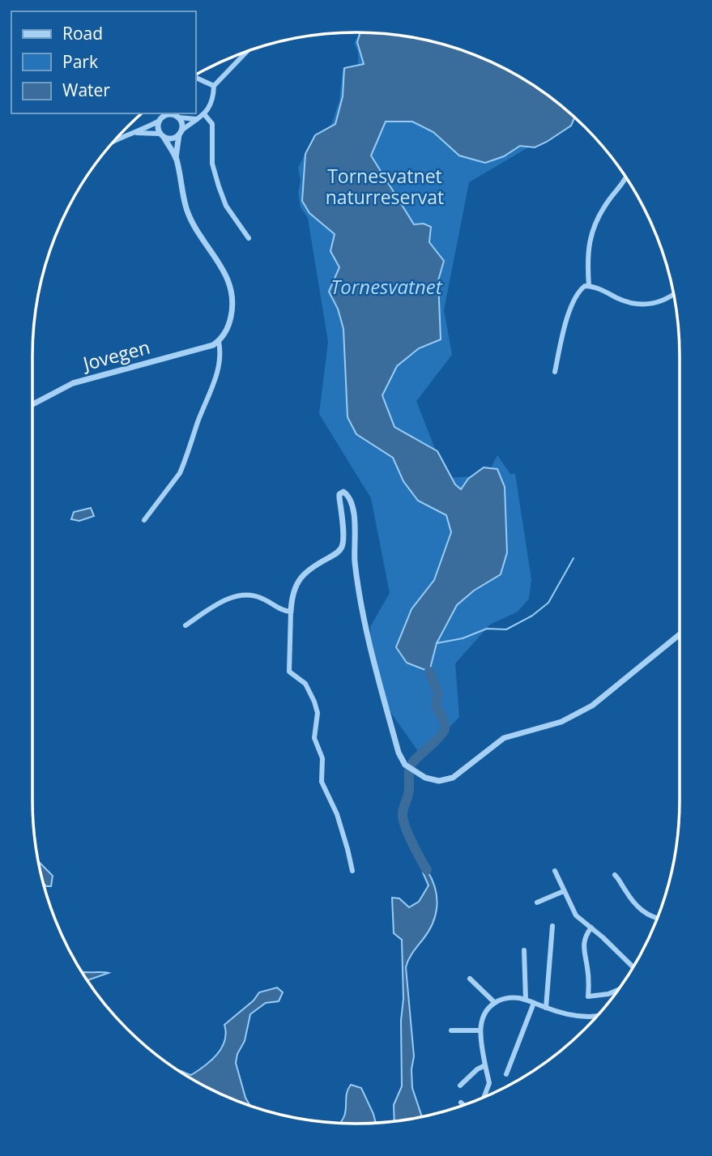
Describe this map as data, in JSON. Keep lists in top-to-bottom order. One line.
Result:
{"streets":{"street":["Jovegen"]},"water":["Tornesvatnet"],"parks":["Tornesvatnet naturreservat"],"legend":["Road","Park","Water"]}
